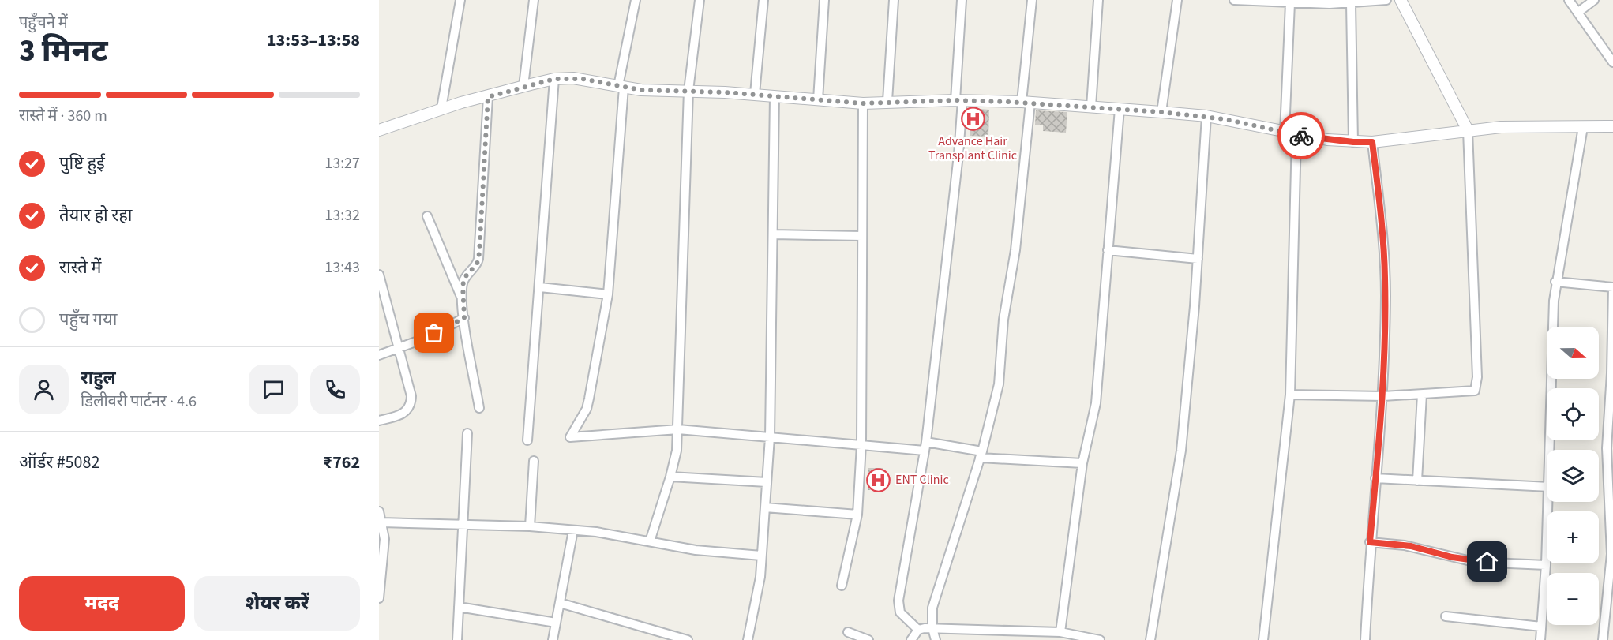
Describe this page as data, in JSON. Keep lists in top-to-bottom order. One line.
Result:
{"places":{"hospital":["Advance Hair Transplant Clinic","ENT Clinic"]},"north":"right","page":{"heading":["3 मिनट","पहुँचने में","13:53–13:58"],"panel":["राहुल","डिलीवरी पार्टनर · 4.6","ऑर्डर #5082","₹762"],"bar":"रास्ते में · 360 m","list":[["पुष्टि हुई","13:27"],["तैयार हो रहा","13:32"],["रास्ते में","13:43"],"पहुँच गया"],"map_buttons":["+","−"],"buttons":["मदद","शेयर करें"]}}
